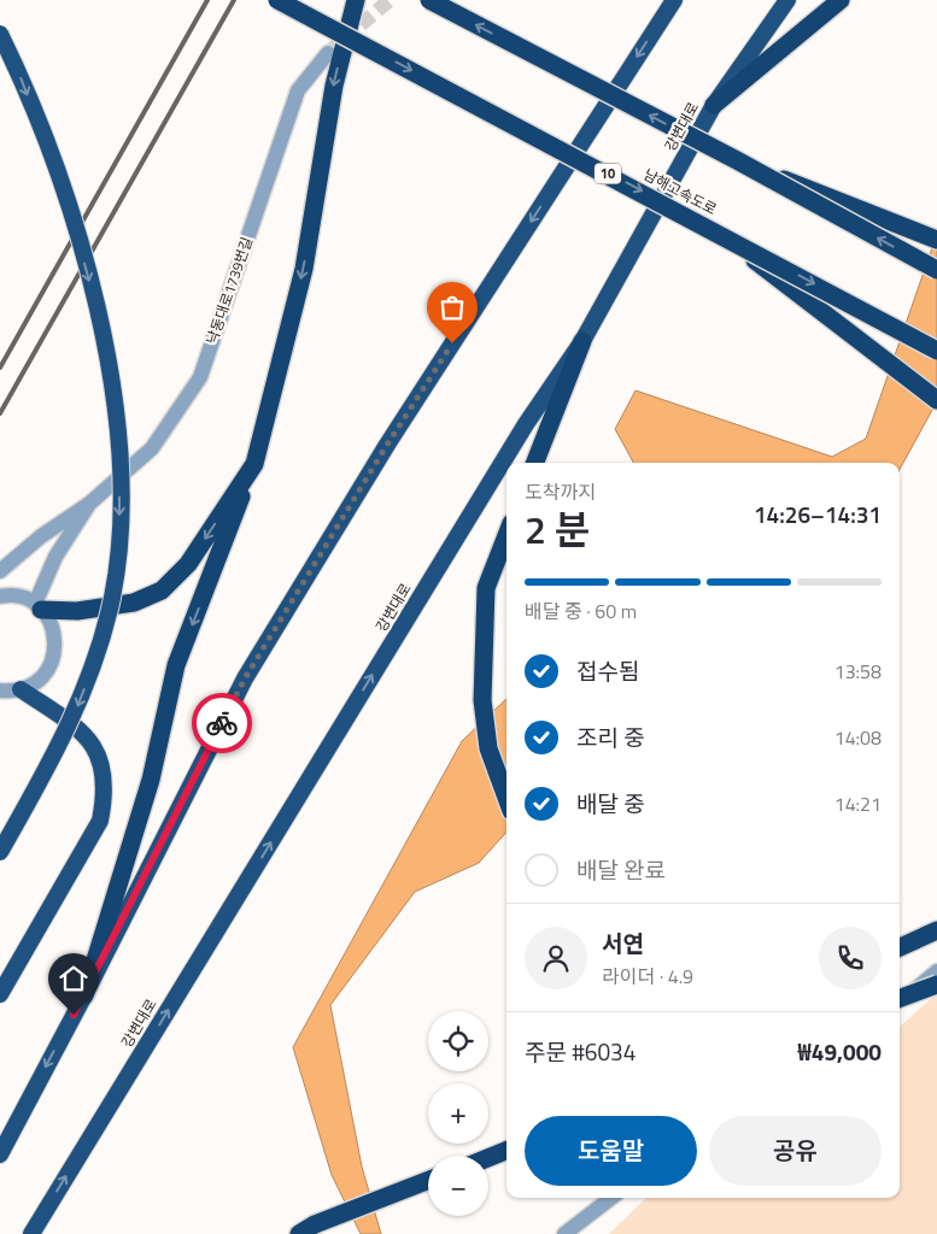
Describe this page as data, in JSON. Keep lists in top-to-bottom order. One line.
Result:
{"streets":{"highway":["강변대로","10","남해고속도로"],"street":["낙동대로1739번길"]},"page":{"heading":["2 분","도착까지","14:26–14:31"],"panel":["서연","라이더 · 4.9","주문 #6034","₩49,000"],"bar":"배달 중 · 60 m","list":[["접수됨","13:58"],["조리 중","14:08"],["배달 중","14:21"],"배달 완료"],"map_buttons":["+","−"],"buttons":["도움말","공유"]}}
